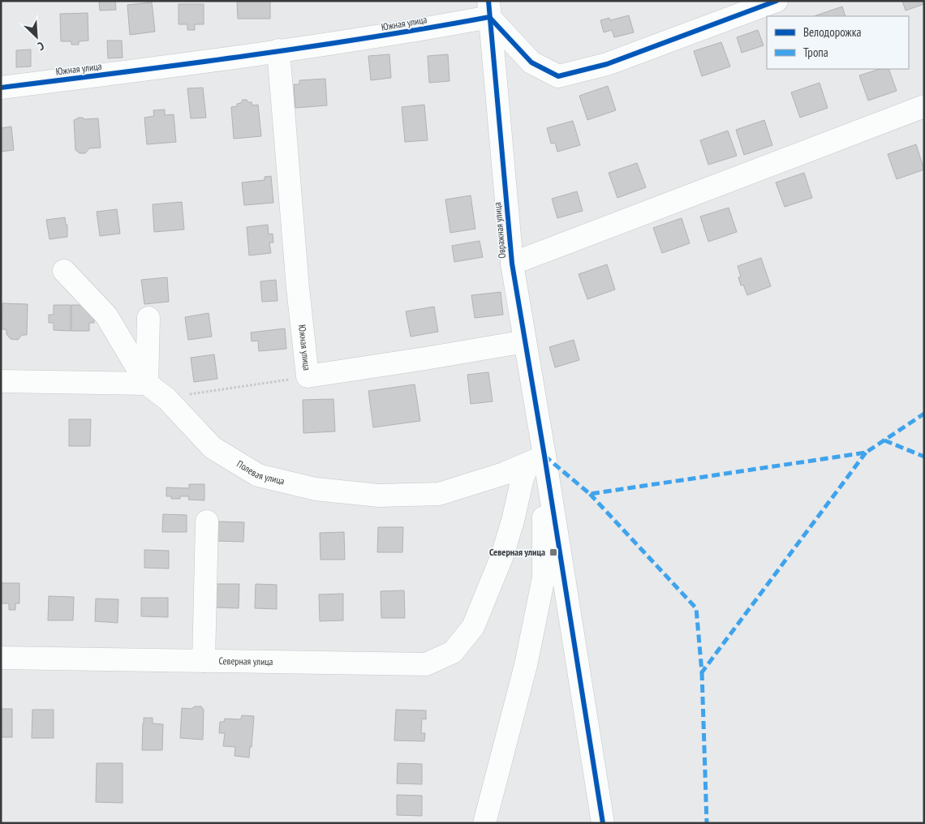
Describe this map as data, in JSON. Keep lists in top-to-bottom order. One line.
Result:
{"streets":{"street":["Южная улица","Овражная улица","Полевая улица","Северная улица"]},"crossings":[["Южная улица","Овражная улица"],["Овражная улица","Полевая улица"],["Овражная улица","Северная улица"],["Полевая улица","Северная улица"]],"places":{"transit":["Северная улица"]},"legend":["Велодорожка","Тропа"],"north":"bottom right"}
